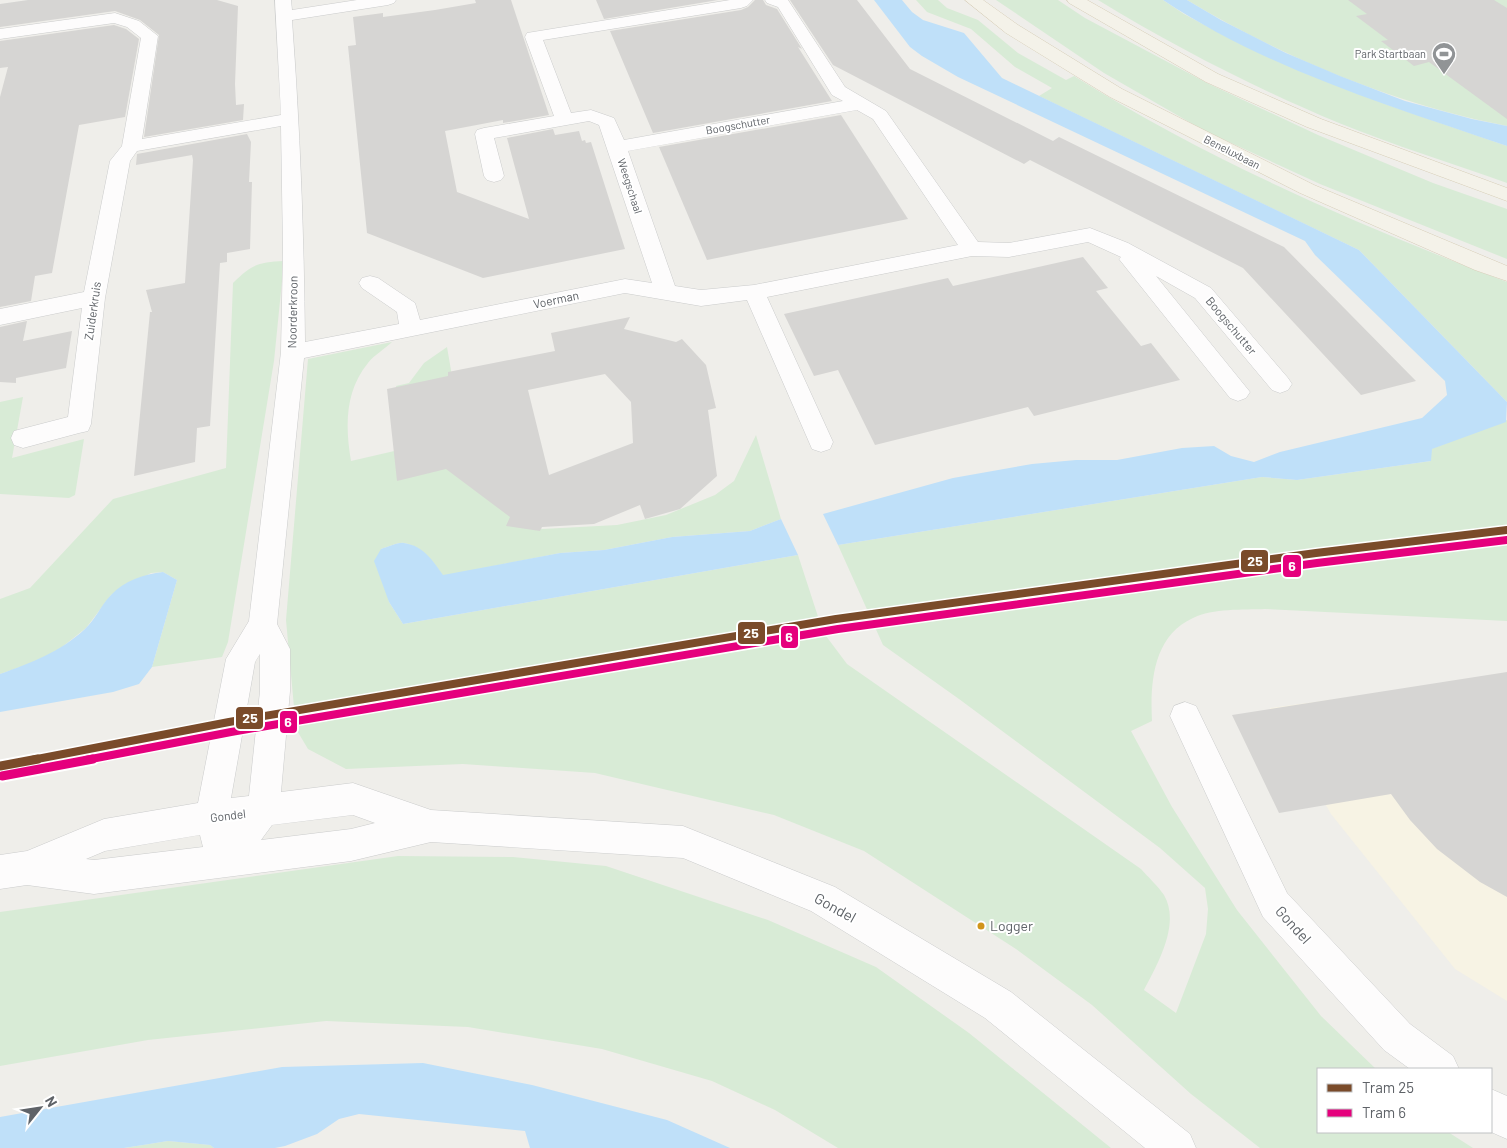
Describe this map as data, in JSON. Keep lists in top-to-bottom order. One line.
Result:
{"streets":{"main road":["Beneluxbaan"],"street":["Boogschutter","Weegschaal","Voerman","Zuiderkruis","Noorderkroon","Gondel"]},"crossings":[["Boogschutter","Weegschaal"],["Boogschutter","Voerman"],["Weegschaal","Voerman"],["Voerman","Noorderkroon"],["Noorderkroon","Gondel"]],"places":{"sports":["Park Startbaan"],"other":["Logger"]},"lines":["tram line 25","tram line 6"],"legend":["Tram 25","Tram 6"],"north":"top right"}
